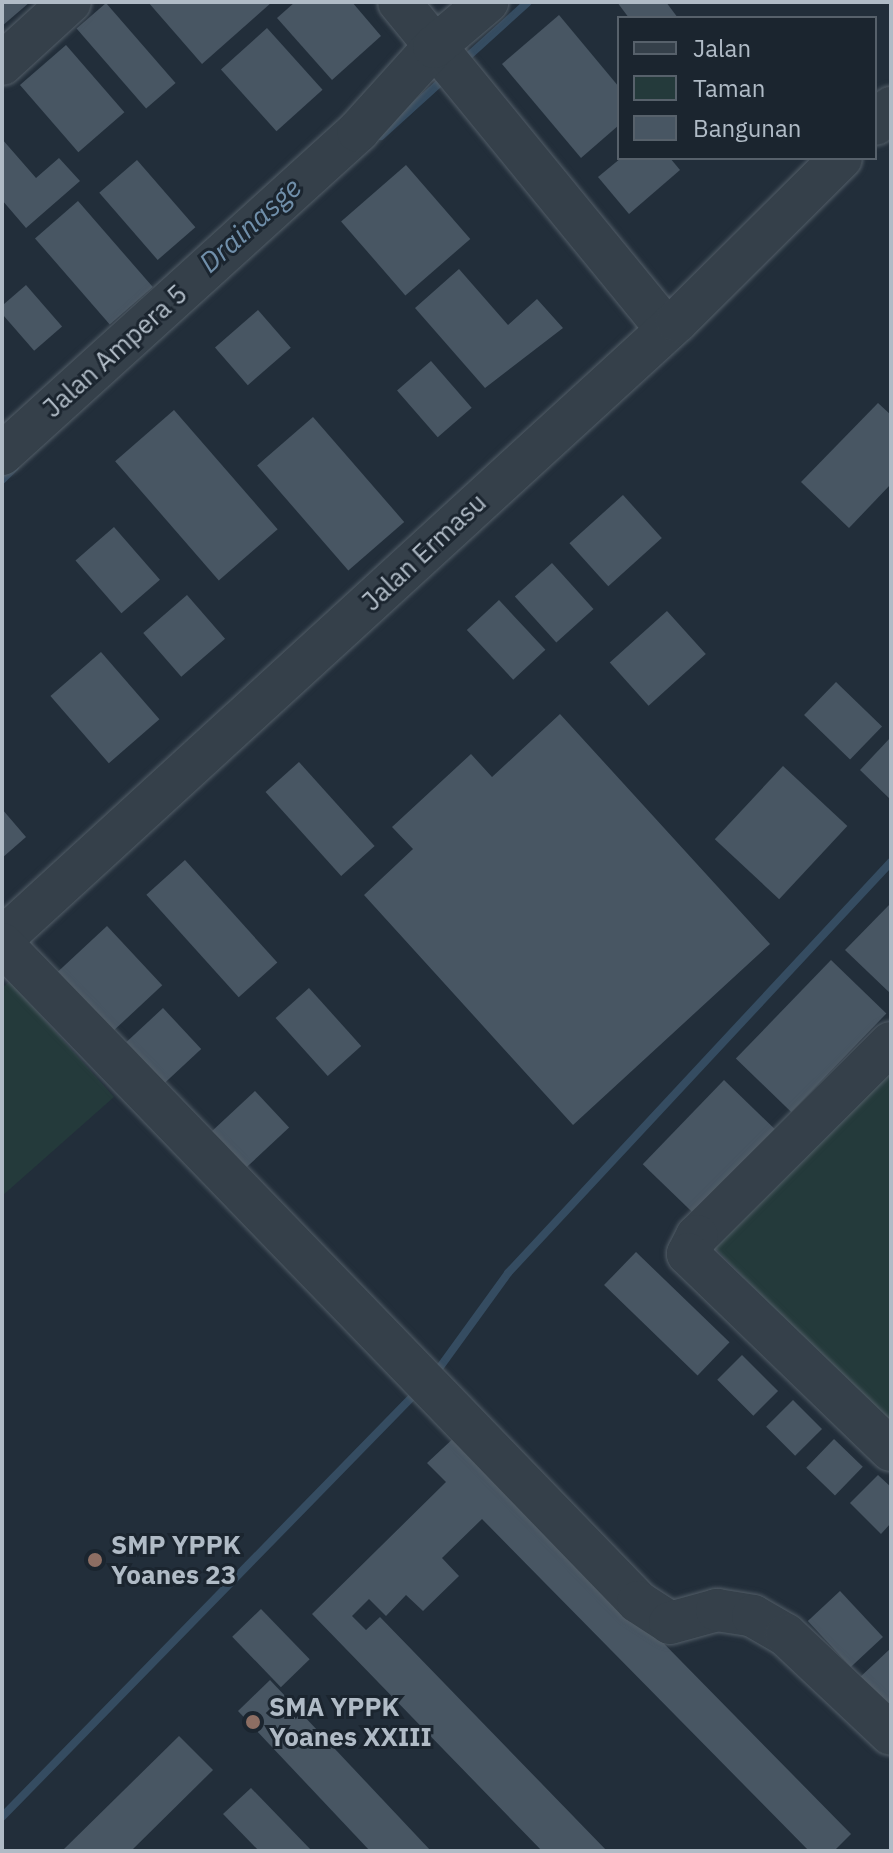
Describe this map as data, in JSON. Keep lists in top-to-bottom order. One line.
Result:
{"streets":{"street":["Jalan Ampera 5","Jalan Ermasu"]},"water":["Drainasge"],"places":["SMP YPPK Yoanes 23","SMA YPPK Yoanes XXIII"],"legend":["Jalan","Taman","Bangunan"]}
